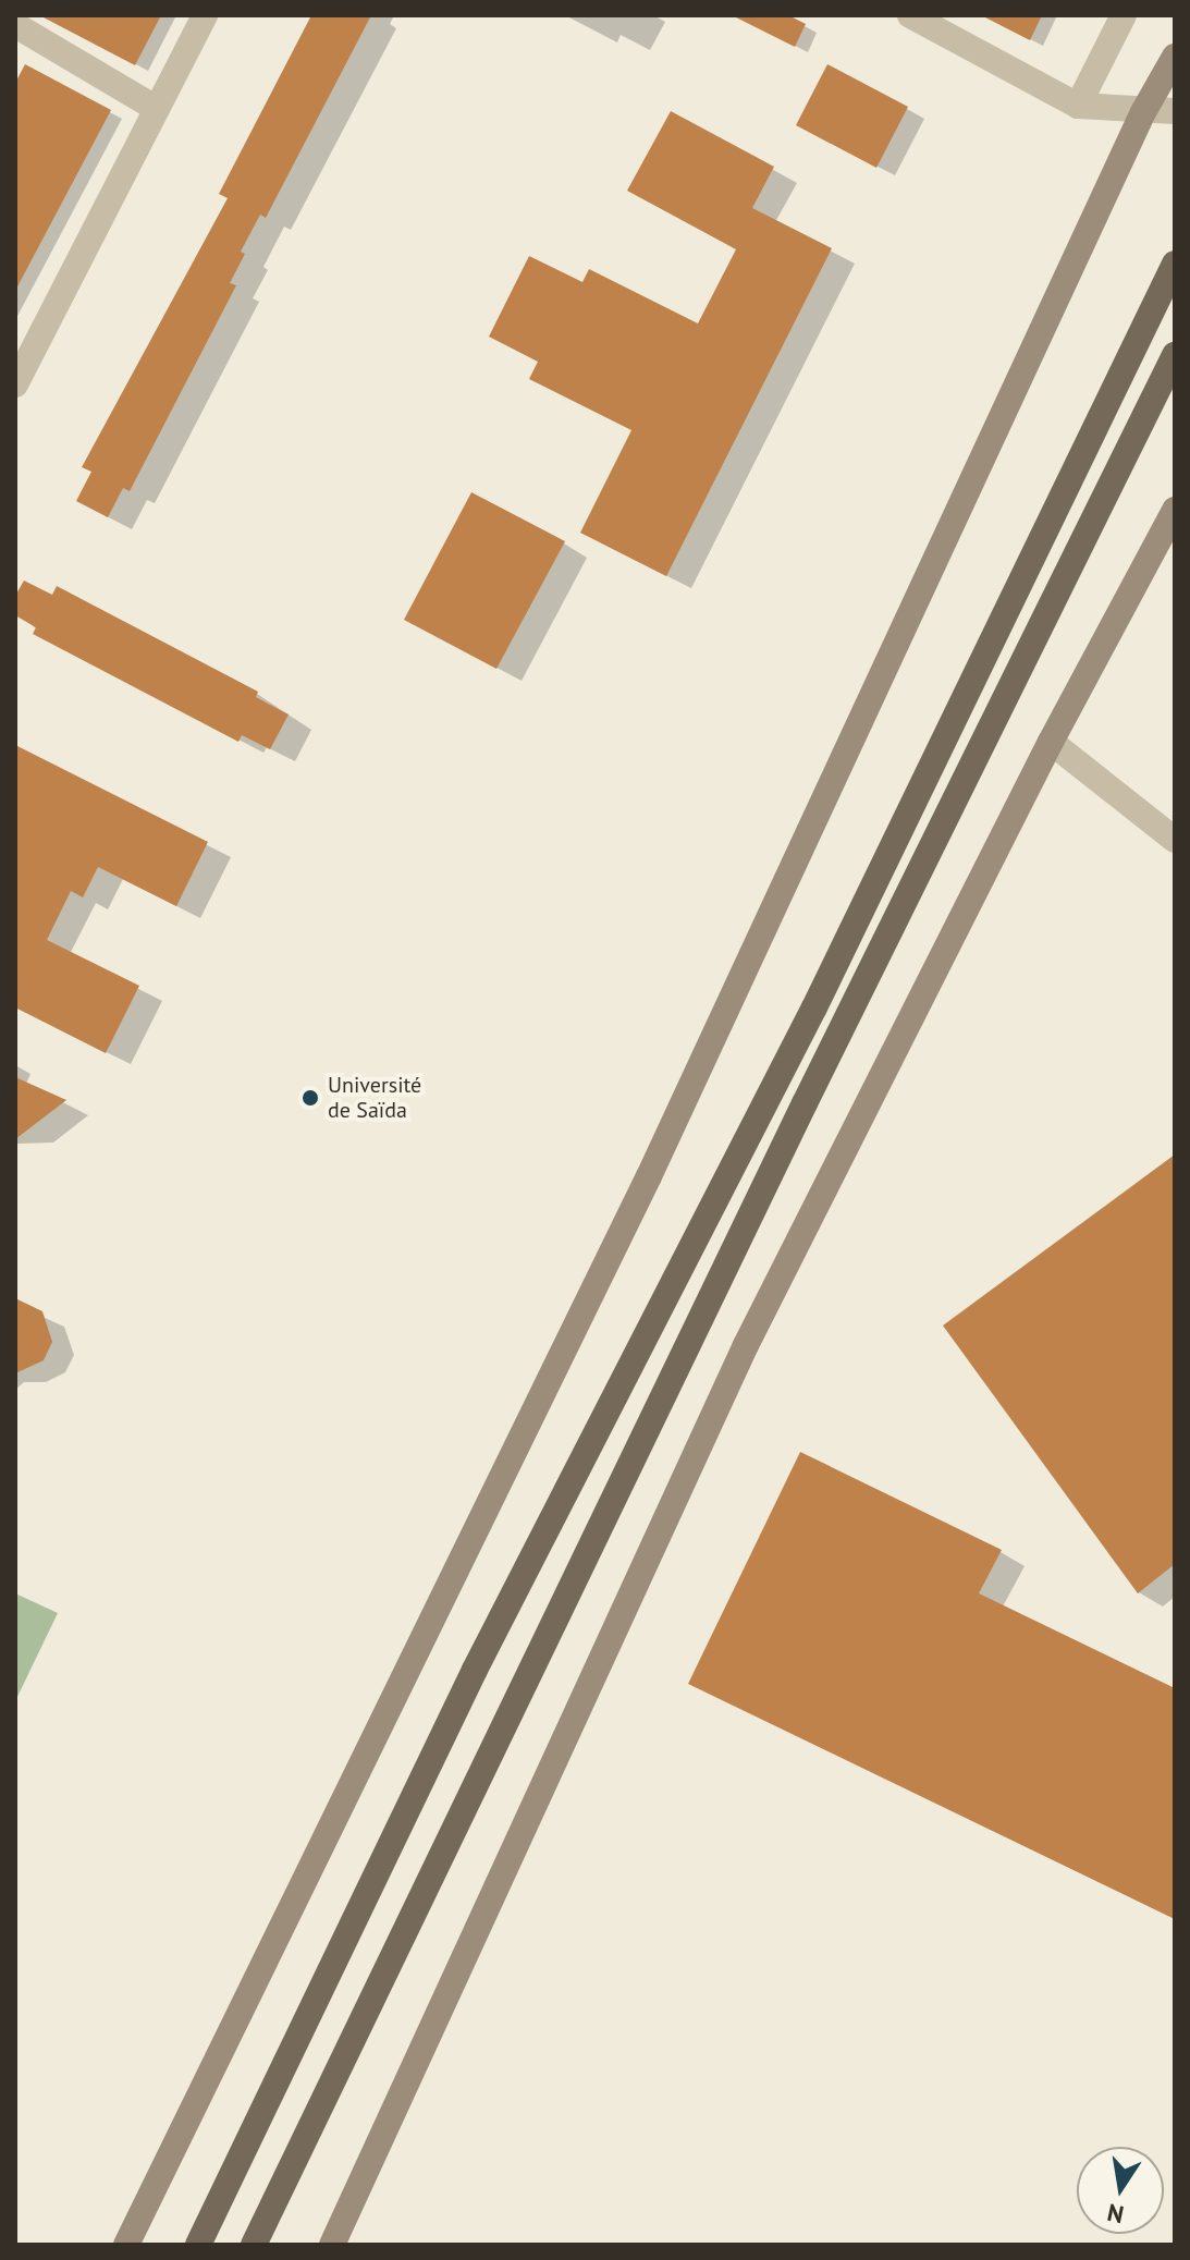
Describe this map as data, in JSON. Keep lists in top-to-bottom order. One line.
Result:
{"places":["Université de Saïda"],"north":"bottom"}
